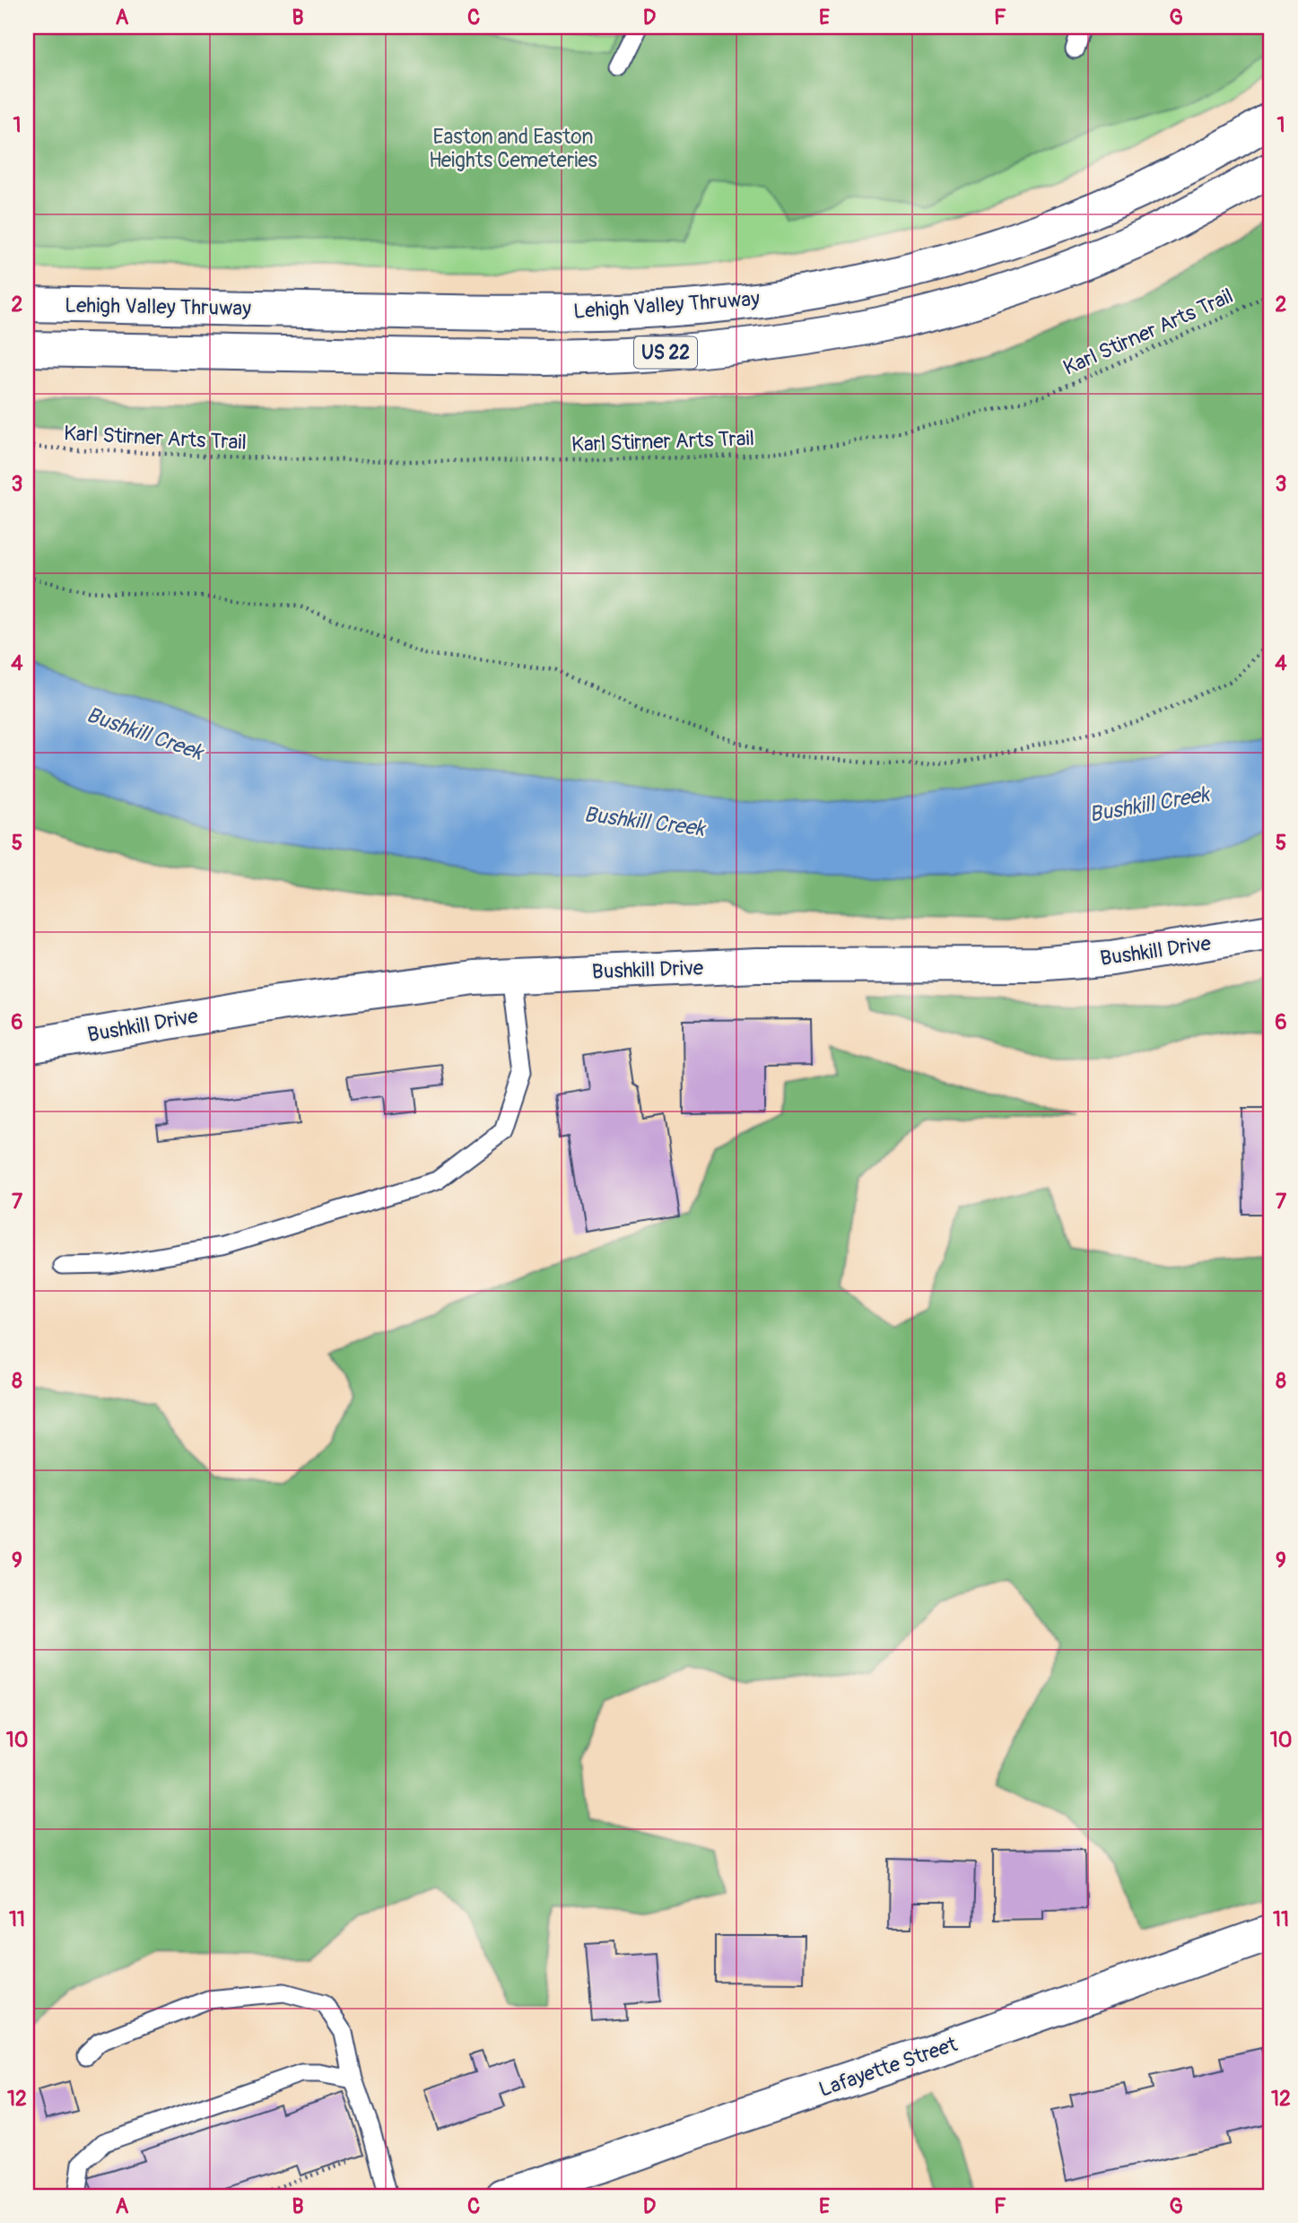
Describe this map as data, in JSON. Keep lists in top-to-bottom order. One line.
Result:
{"streets":{"main road":["Lehigh Valley Thruway","US 22","Bushkill Drive","Lafayette Street"],"path":["Karl Stirner Arts Trail"]},"water":["Bushkill Creek"],"parks":["Easton and Easton Heights Cemeteries"],"grid":{"columns":["A","B","C","D","E","F","G"],"rows":["1","2","3","4","5","6","7","8","9","10","11","12"]}}
